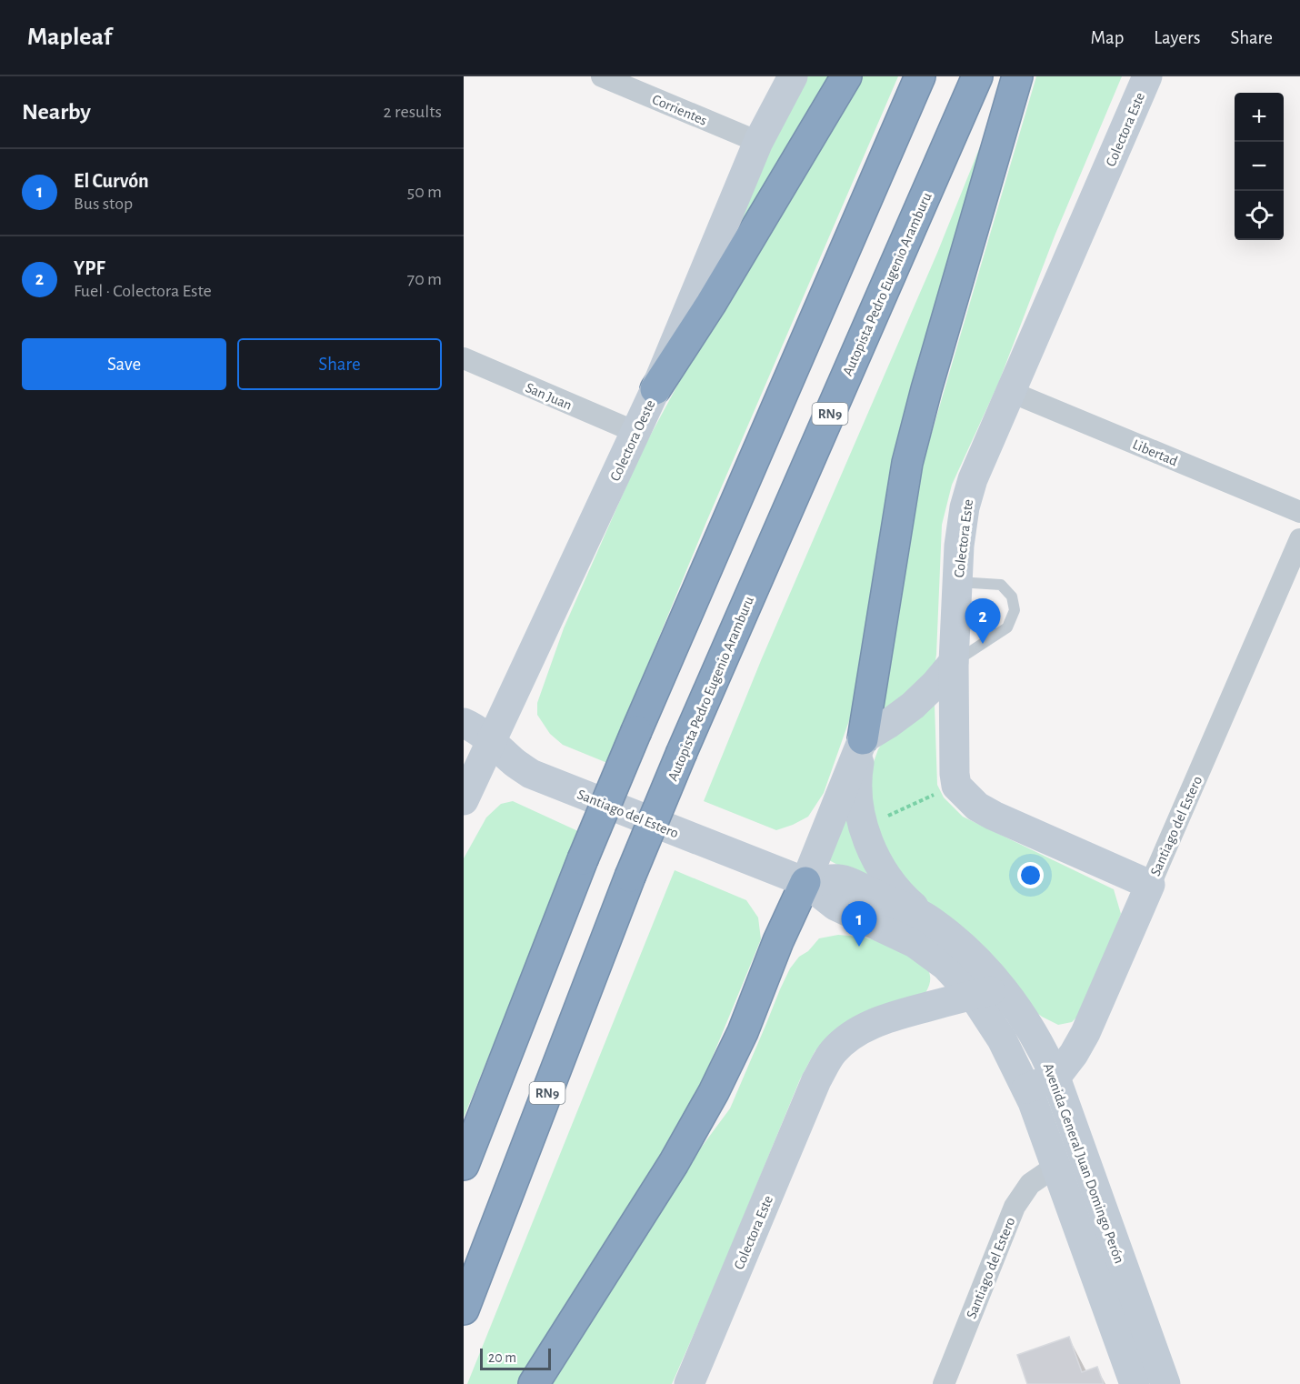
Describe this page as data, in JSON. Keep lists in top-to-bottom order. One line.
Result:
{"streets":{"highway":["Autopista Pedro Eugenio Aramburu","RN9"],"main road":["Colectora Este","Colectora Oeste","Santiago del Estero","Avenida General Juan Domingo Perón"],"street":["Corrientes","San Juan","Libertad"]},"crossings":[["Corrientes","Colectora Oeste"],["Colectora Este","Libertad"],["Colectora Este","Santiago del Estero"],["Colectora Este","Avenida General Juan Domingo Perón"],["San Juan","Colectora Oeste"],["Colectora Oeste","Santiago del Estero"],["Santiago del Estero","Avenida General Juan Domingo Perón"]],"scale_bar":"20 m","page":{"header":"Mapleaf","nav":["Map","Layers","Share"],"heading":["Nearby","2 results"],"map_buttons":["+","−"],"list":[{"mark":"1","name":"El Curvón","note":"Bus stop","value":"50 m"},{"mark":"2","name":"YPF","note":"Fuel · Colectora Este","value":"70 m"}],"buttons":["Save","Share"],"pins":["2","1"],"scale":"20 m"}}
